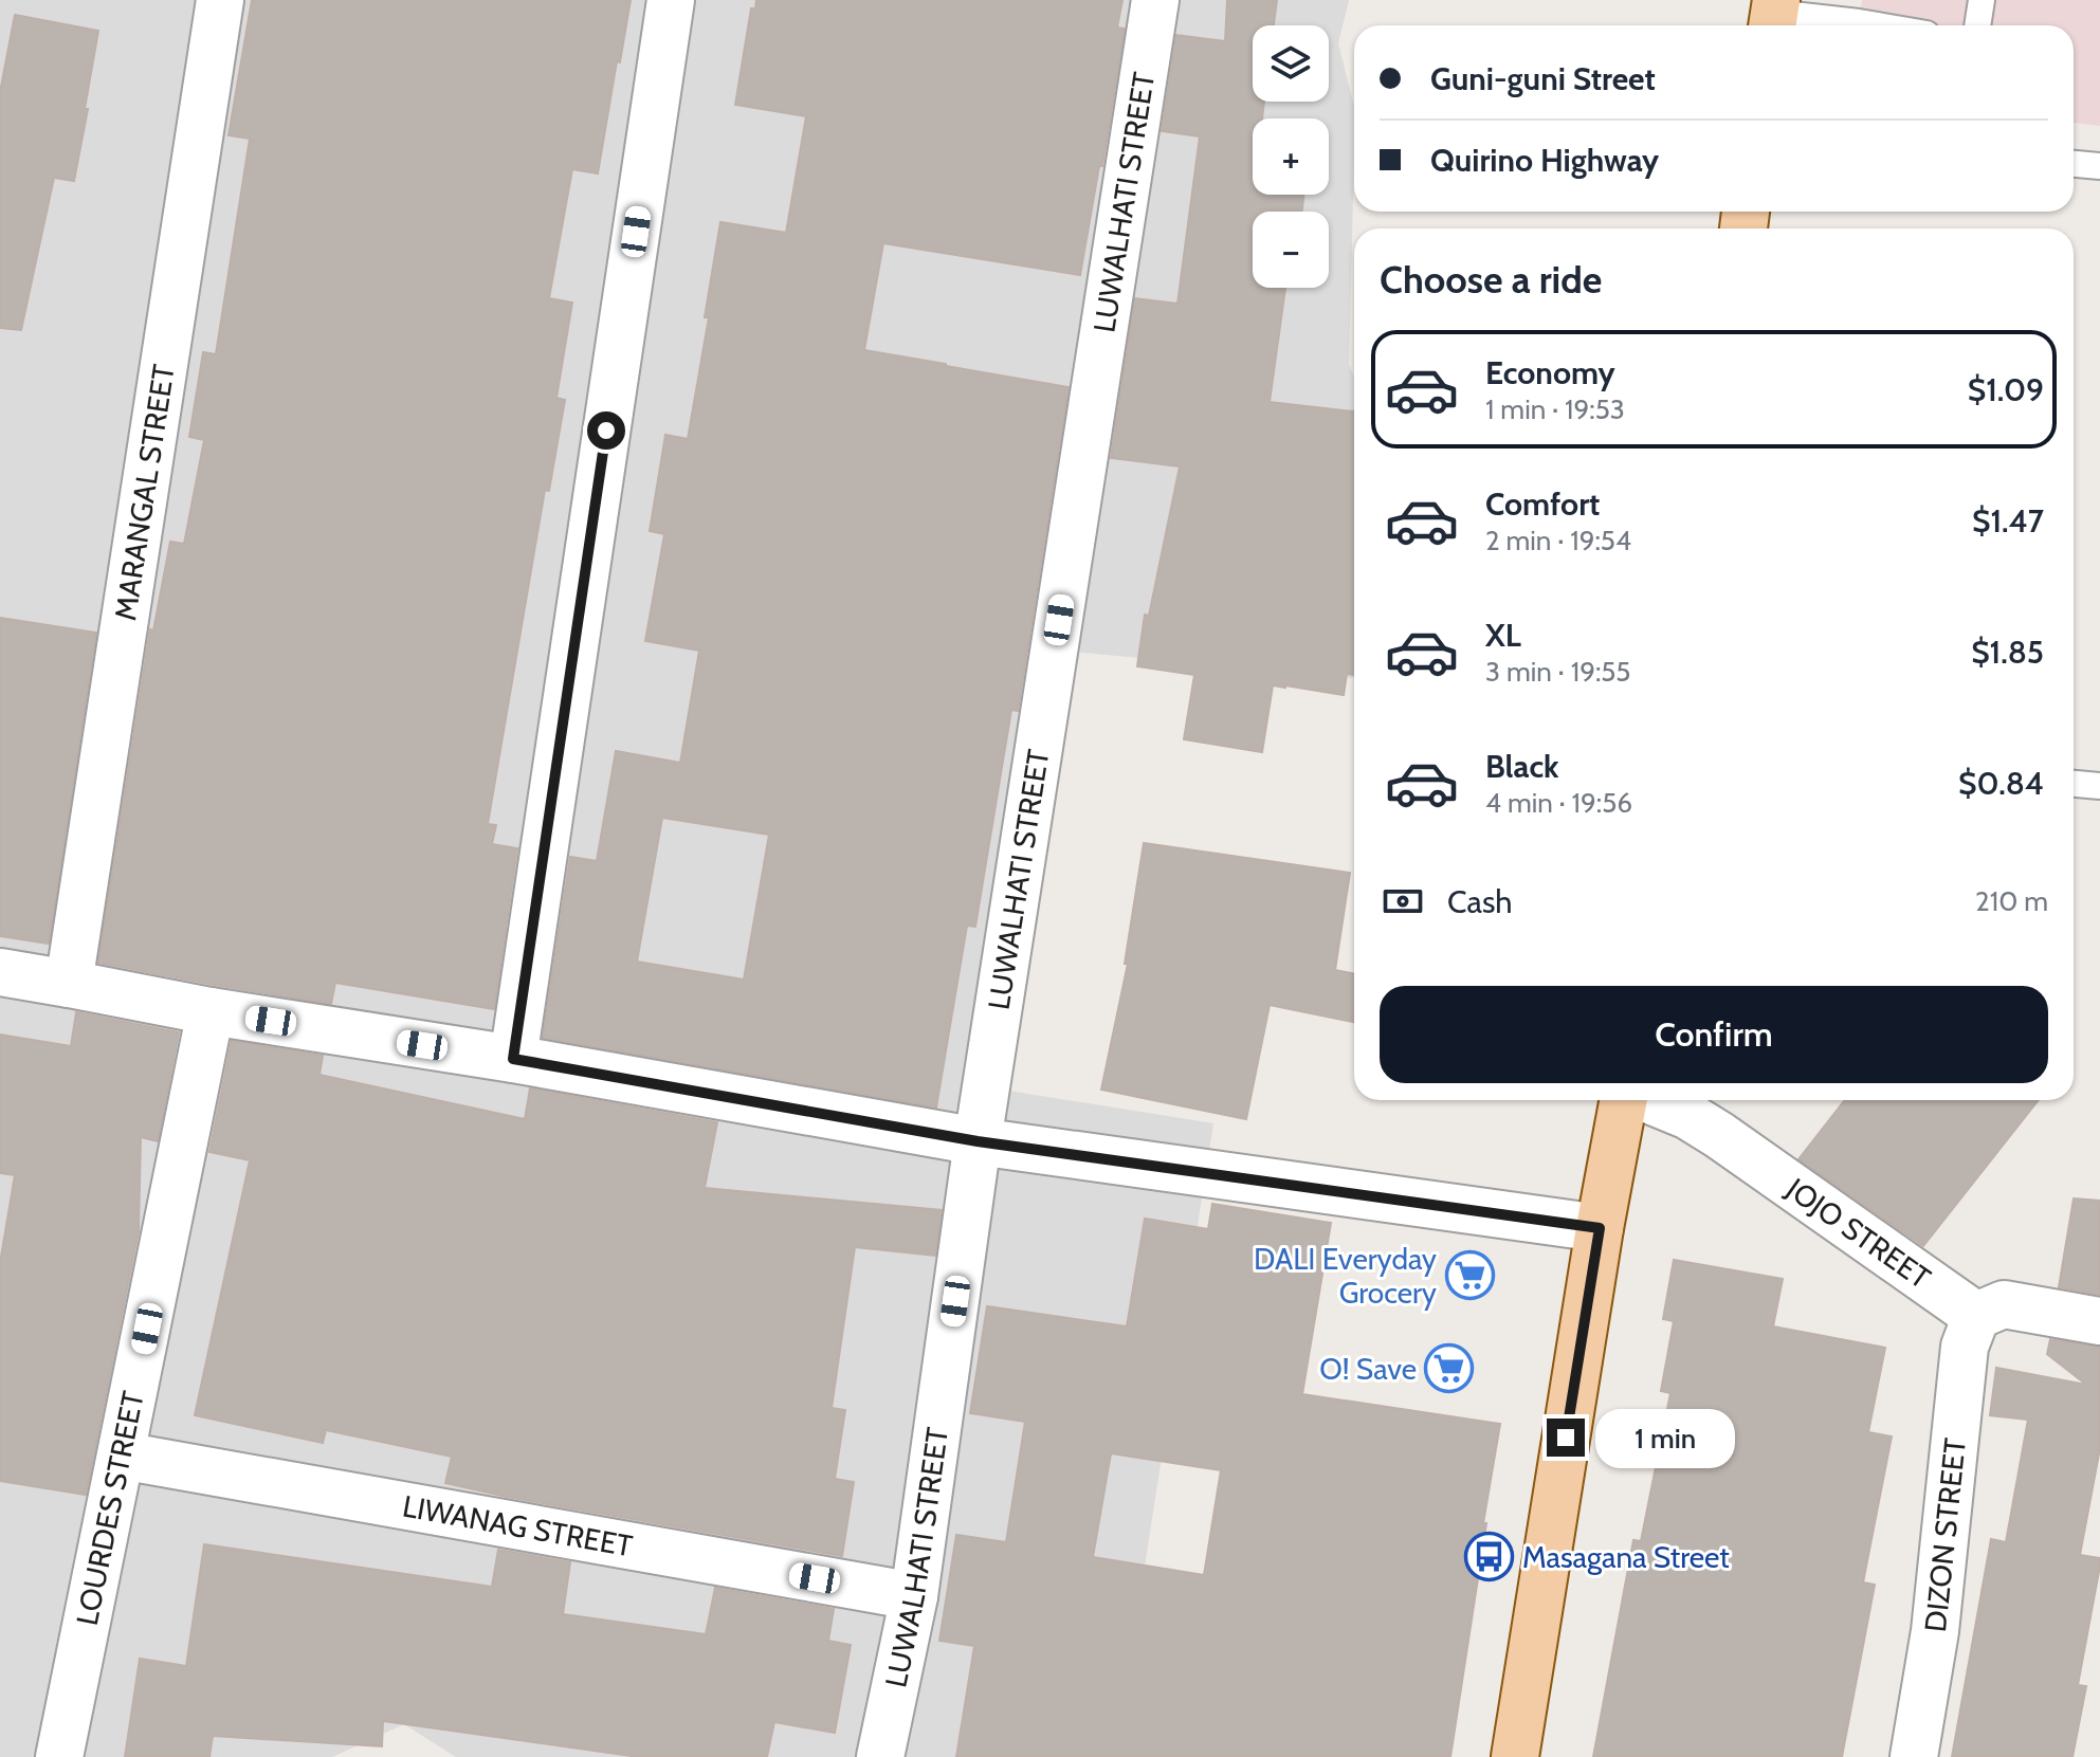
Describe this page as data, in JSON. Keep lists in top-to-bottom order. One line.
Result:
{"streets":{"street":["LUWALHATI STREET","MARANGAL STREET","JOJO STREET","LOURDES STREET","LIWANAG STREET","DIZON STREET"]},"crossings":[["LUWALHATI STREET","LIWANAG STREET"],["JOJO STREET","DIZON STREET"],["LOURDES STREET","LIWANAG STREET"]],"places":{"supermarket":["DALI Everyday Grocery","O! Save"],"bus stop":["Masagana Street"]},"page":{"map_buttons":["+","−"],"banner":["Guni-guni Street","Quirino Highway"],"heading":"Choose a ride","list":[{"name":"Economy","note":"1 min · 19:53","value":"$1.09"},{"name":"Comfort","note":"2 min · 19:54","value":"$1.47"},{"name":"XL","note":"3 min · 19:55","value":"$1.85"},{"name":"Black","note":"4 min · 19:56","value":"$0.84"}],"pay":["Cash","210 m"],"buttons":"Confirm","bubble":"1 min"}}
